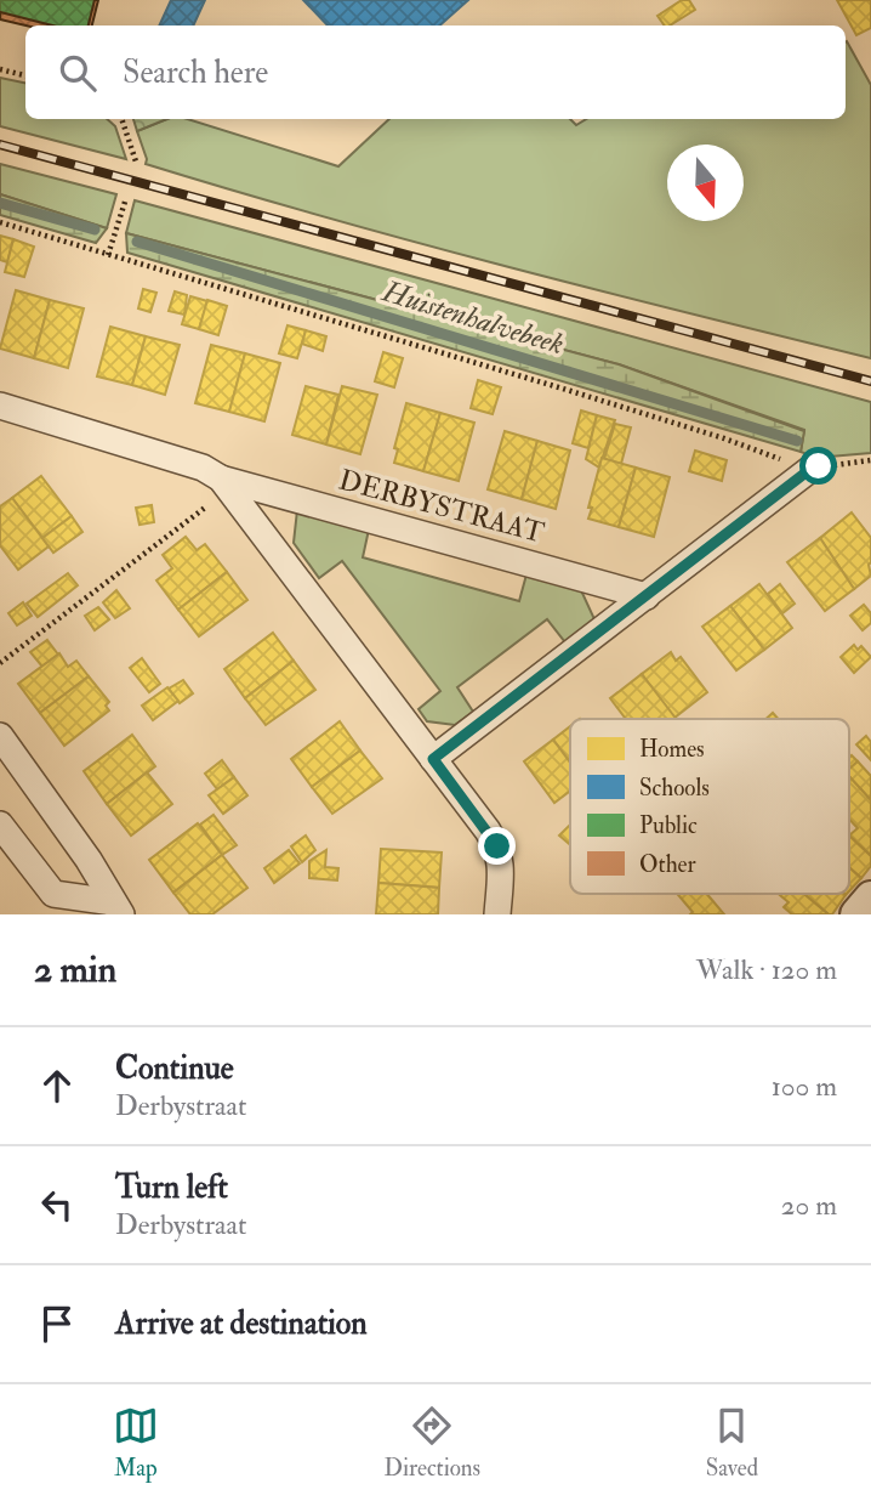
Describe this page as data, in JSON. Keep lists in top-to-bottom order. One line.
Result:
{"streets":{"street":["DERBYSTRAAT"]},"water":["Huistenhalvebeek"],"legend":["Homes","Schools","Public","Other"],"north":"bottom","page":{"search":"Search here","heading":["2 min","Walk · 120 m"],"list":[["Continue","Derbystraat","100 m"],["Turn left","Derbystraat","20 m"],"Arrive at destination"],"nav":["Map","Directions","Saved"]}}
